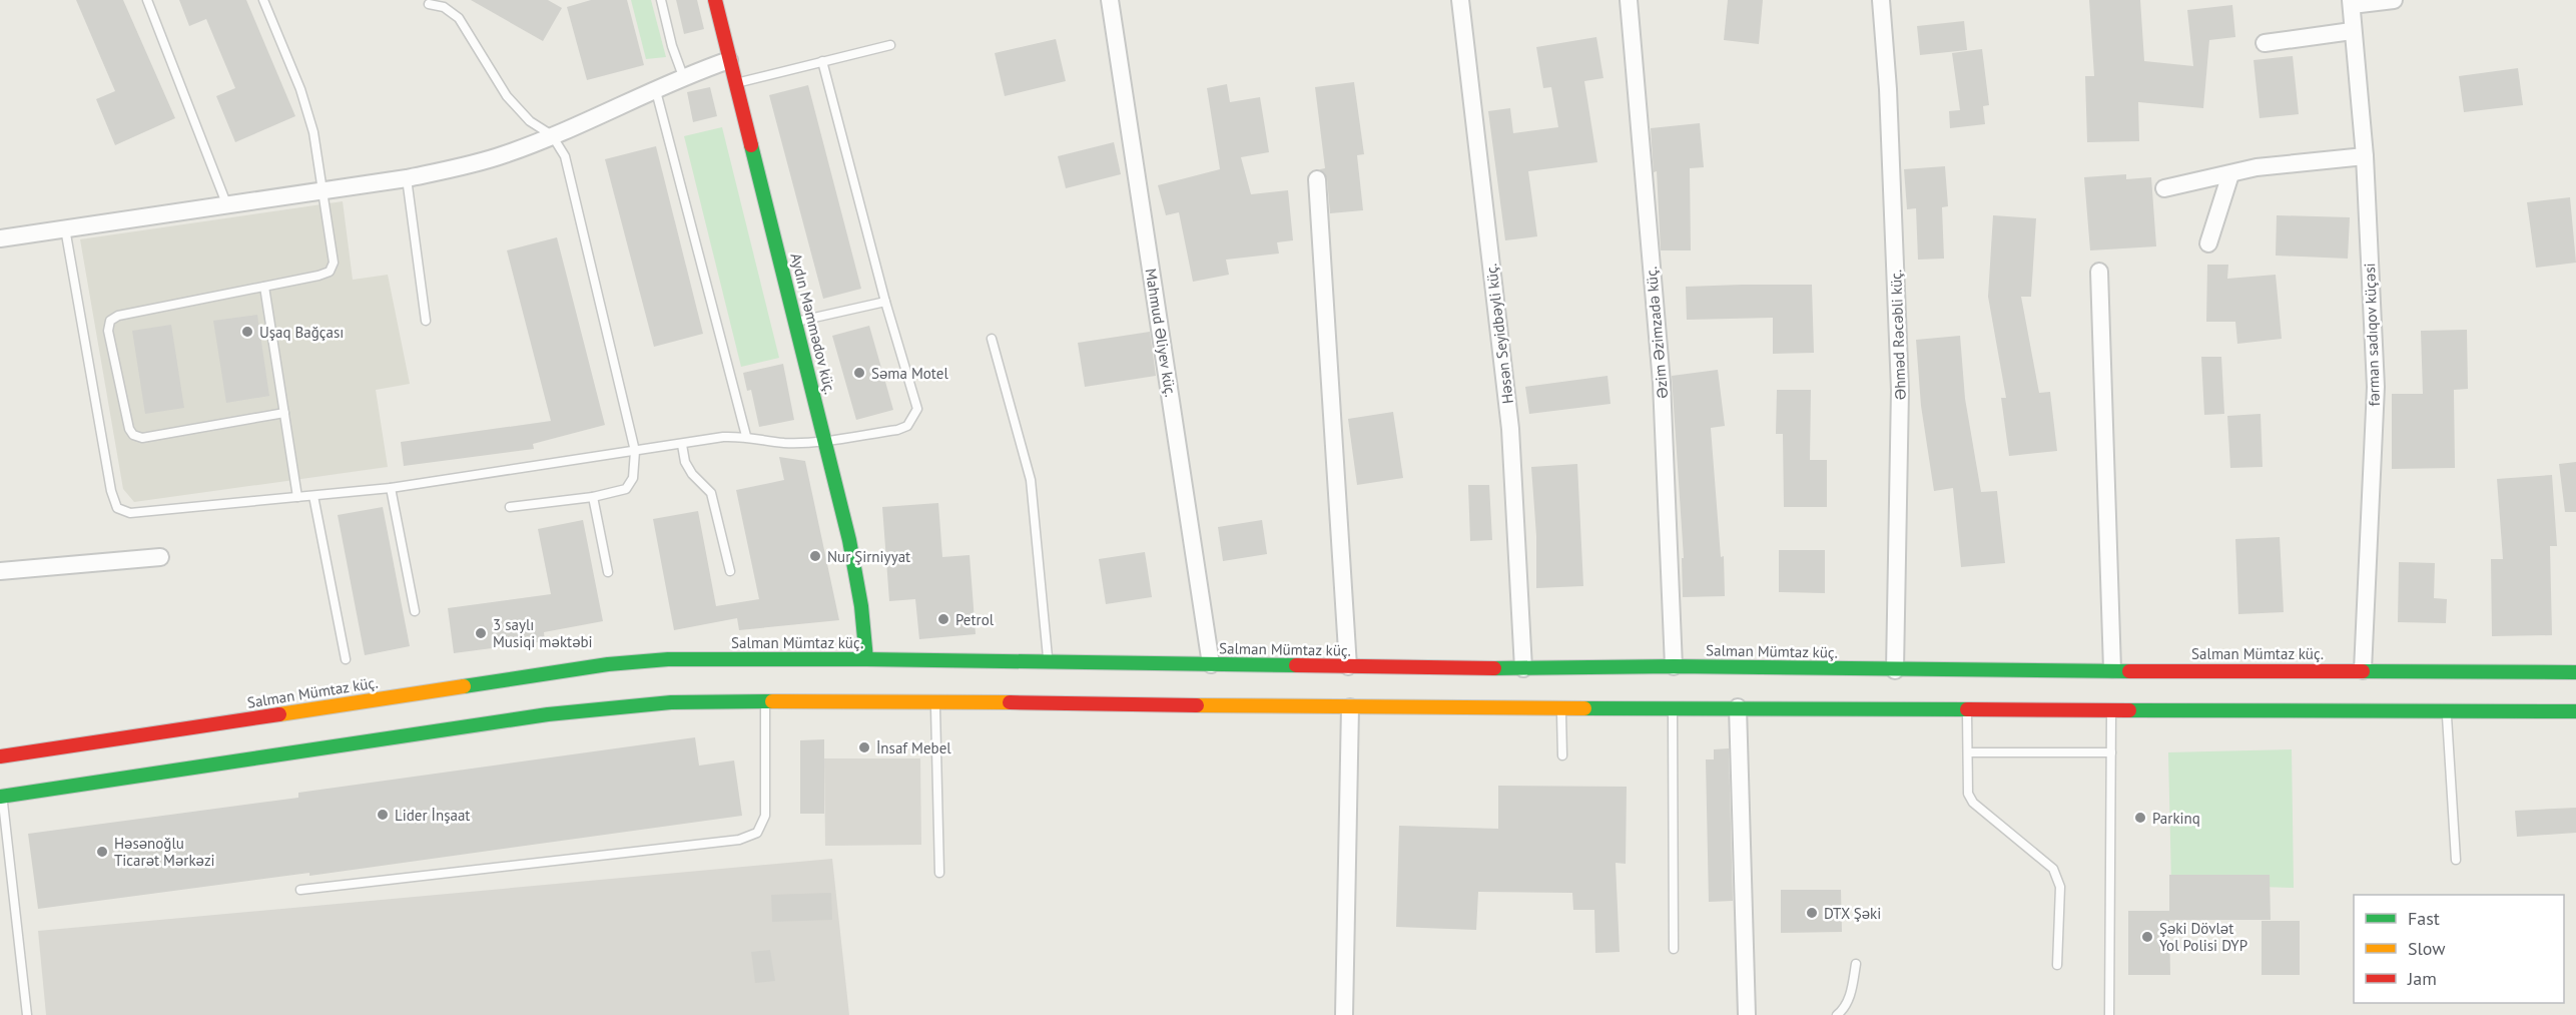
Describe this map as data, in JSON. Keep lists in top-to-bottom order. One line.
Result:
{"streets":{"main road":["Aydın Məmmədov küç.","Salman Mümtaz küç."],"street":["Mahmud Əliyev küç.","Əzim Əzimzadə küç.","Həsən Seyidbəyli küç.","Əhməd Rəcəbli küç.","fərman sadıqov küçəsi"]},"crossings":[["Aydın Məmmədov küç.","Salman Mümtaz küç."],["Mahmud Əliyev küç.","Salman Mümtaz küç."],["Əzim Əzimzadə küç.","Salman Mümtaz küç."],["Həsən Seyidbəyli küç.","Salman Mümtaz küç."],["Əhməd Rəcəbli küç.","Salman Mümtaz küç."],["fərman sadıqov küçəsi","Salman Mümtaz küç."]],"places":["Uşaq Bağçası","Səma Motel","Nur Şirniyyat","Petrol","3 saylı Musiqi məktəbi","İnsaf Mebel","Lider İnşaat","Parkinq","Həsənoğlu Ticarət Mərkəzi","DTX Şəki","Şəki Dövlət Yol Polisi DYP"],"legend":["Fast","Slow","Jam"]}
